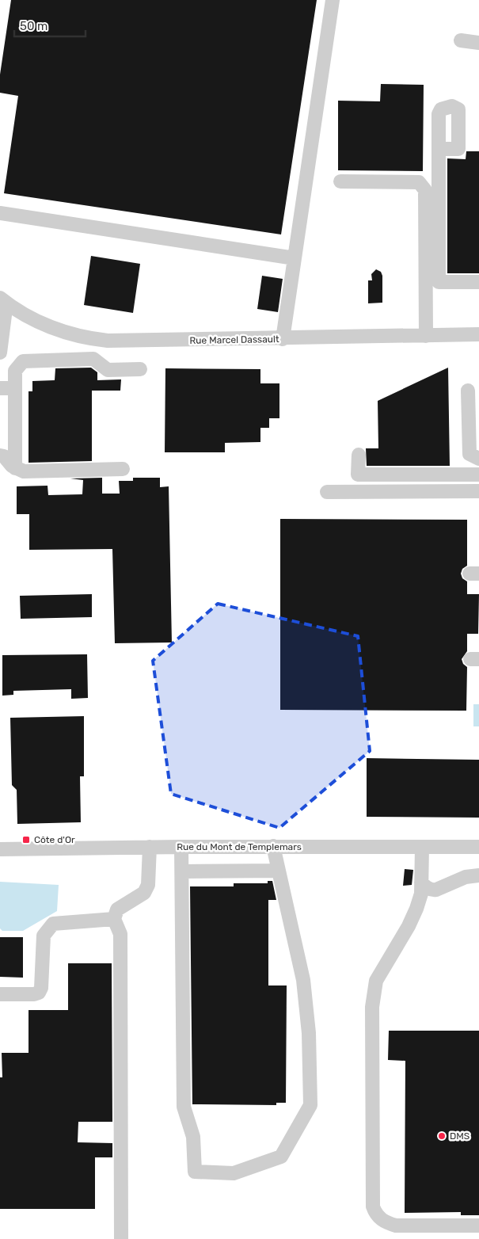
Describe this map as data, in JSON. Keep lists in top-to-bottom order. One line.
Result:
{"streets":{"street":["Rue Marcel Dassault","Rue du Mont de Templemars"]},"places":{"transit":["Côte d'Or"],"other":["DMS"]},"scale_bar":"50 m"}
